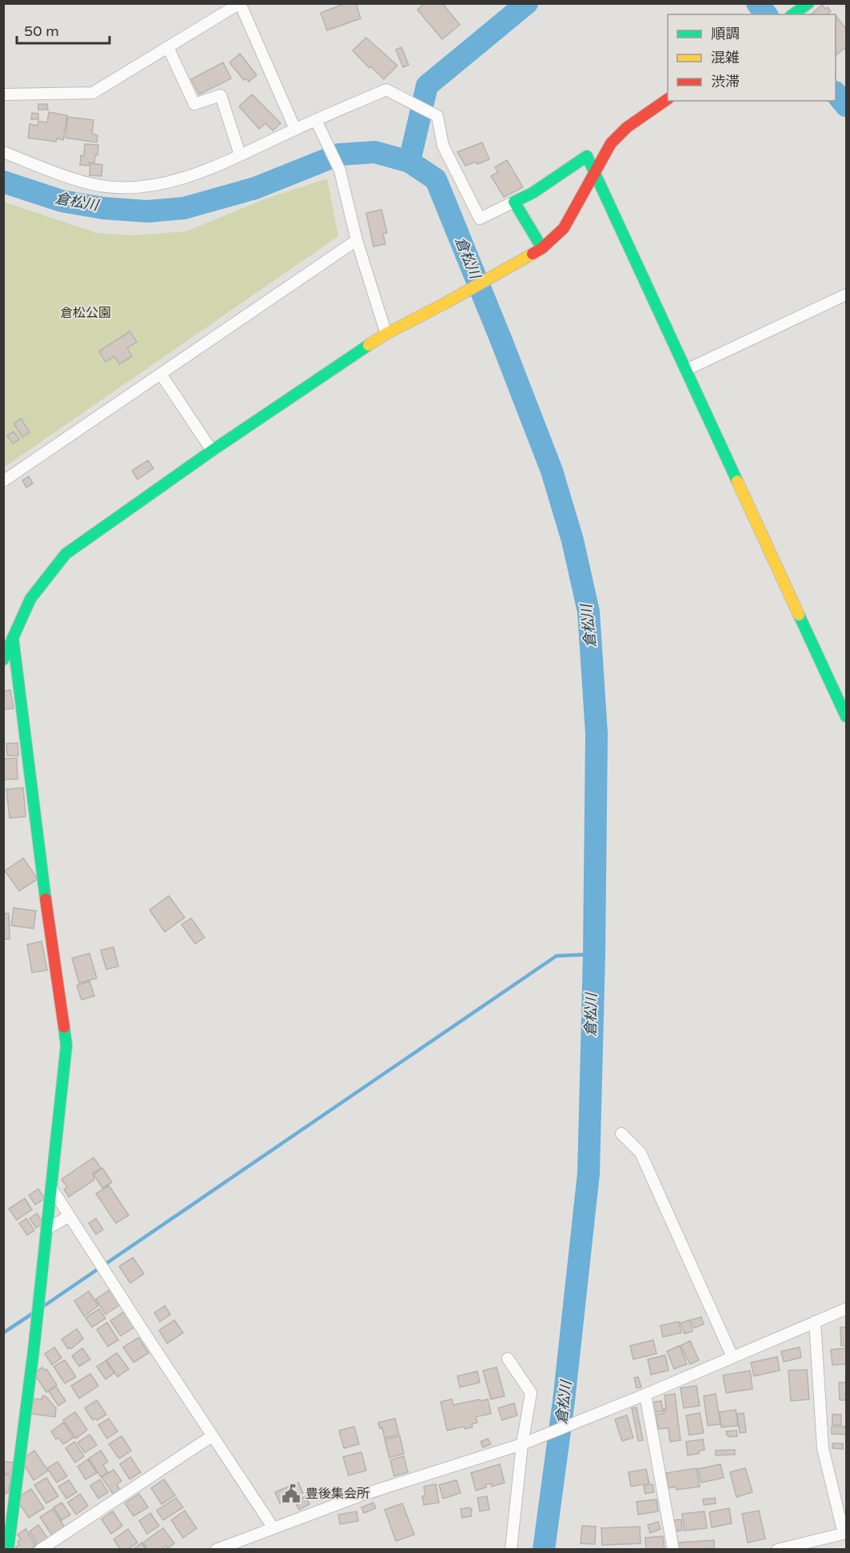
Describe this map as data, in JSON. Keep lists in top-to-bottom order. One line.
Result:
{"water":["倉松川"],"parks":["倉松公園"],"places":{"public building":["豊後集会所"]},"legend":["順調","混雑","渋滞"],"scale_bar":"50 m"}
